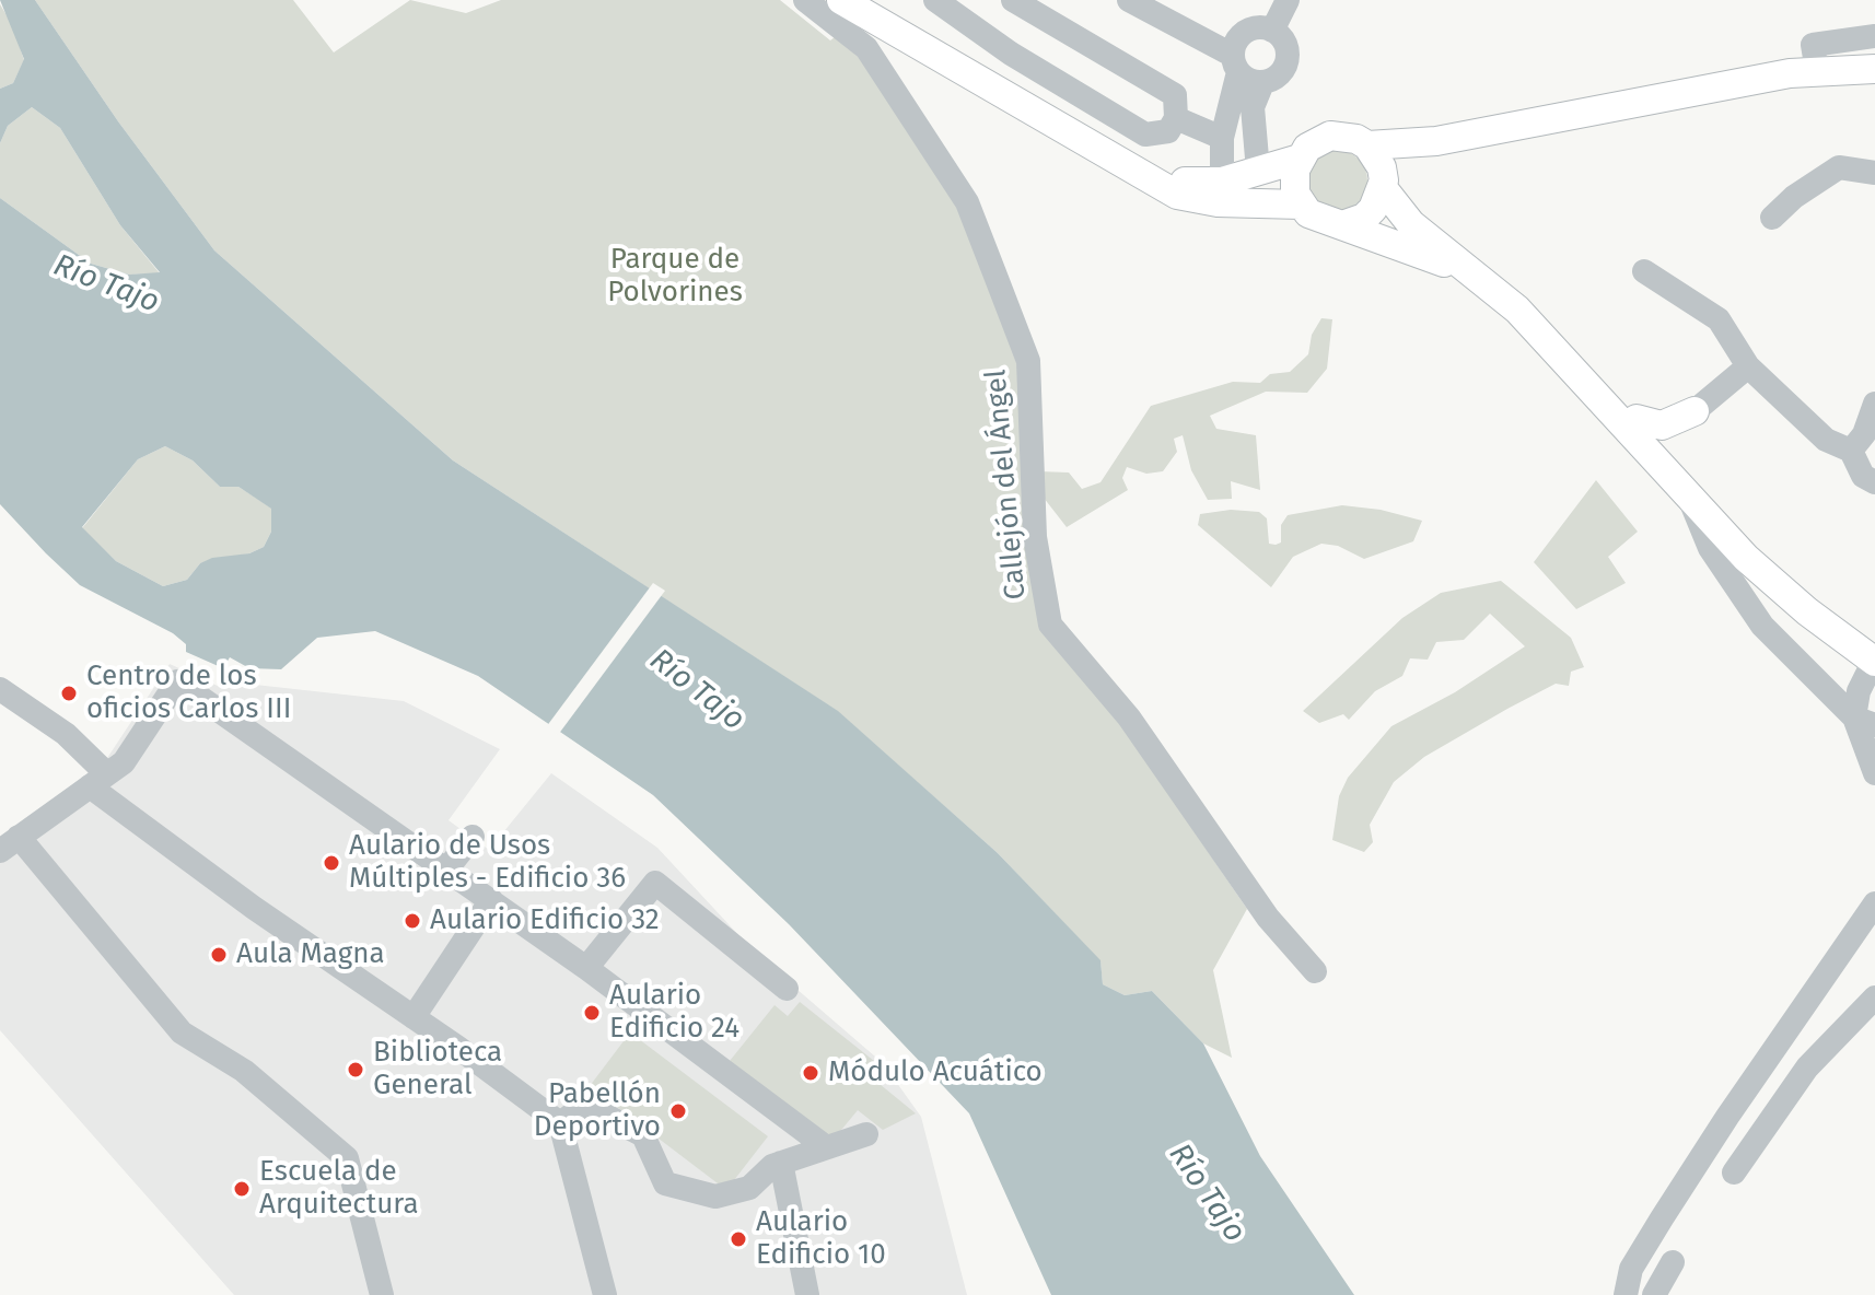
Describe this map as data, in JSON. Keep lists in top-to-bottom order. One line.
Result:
{"streets":{"street":["Callejón del Ángel"]},"water":["Río Tajo"],"parks":["Parque de Polvorines"],"places":["Centro de los oficios Carlos III","Aulario de Usos Múltiples - Edificio 36","Aulario Edificio 32","Aula Magna","Aulario Edificio 24","Biblioteca General","Módulo Acuático","Pabellón Deportivo","Escuela de Arquitectura","Aulario Edificio 10"]}
